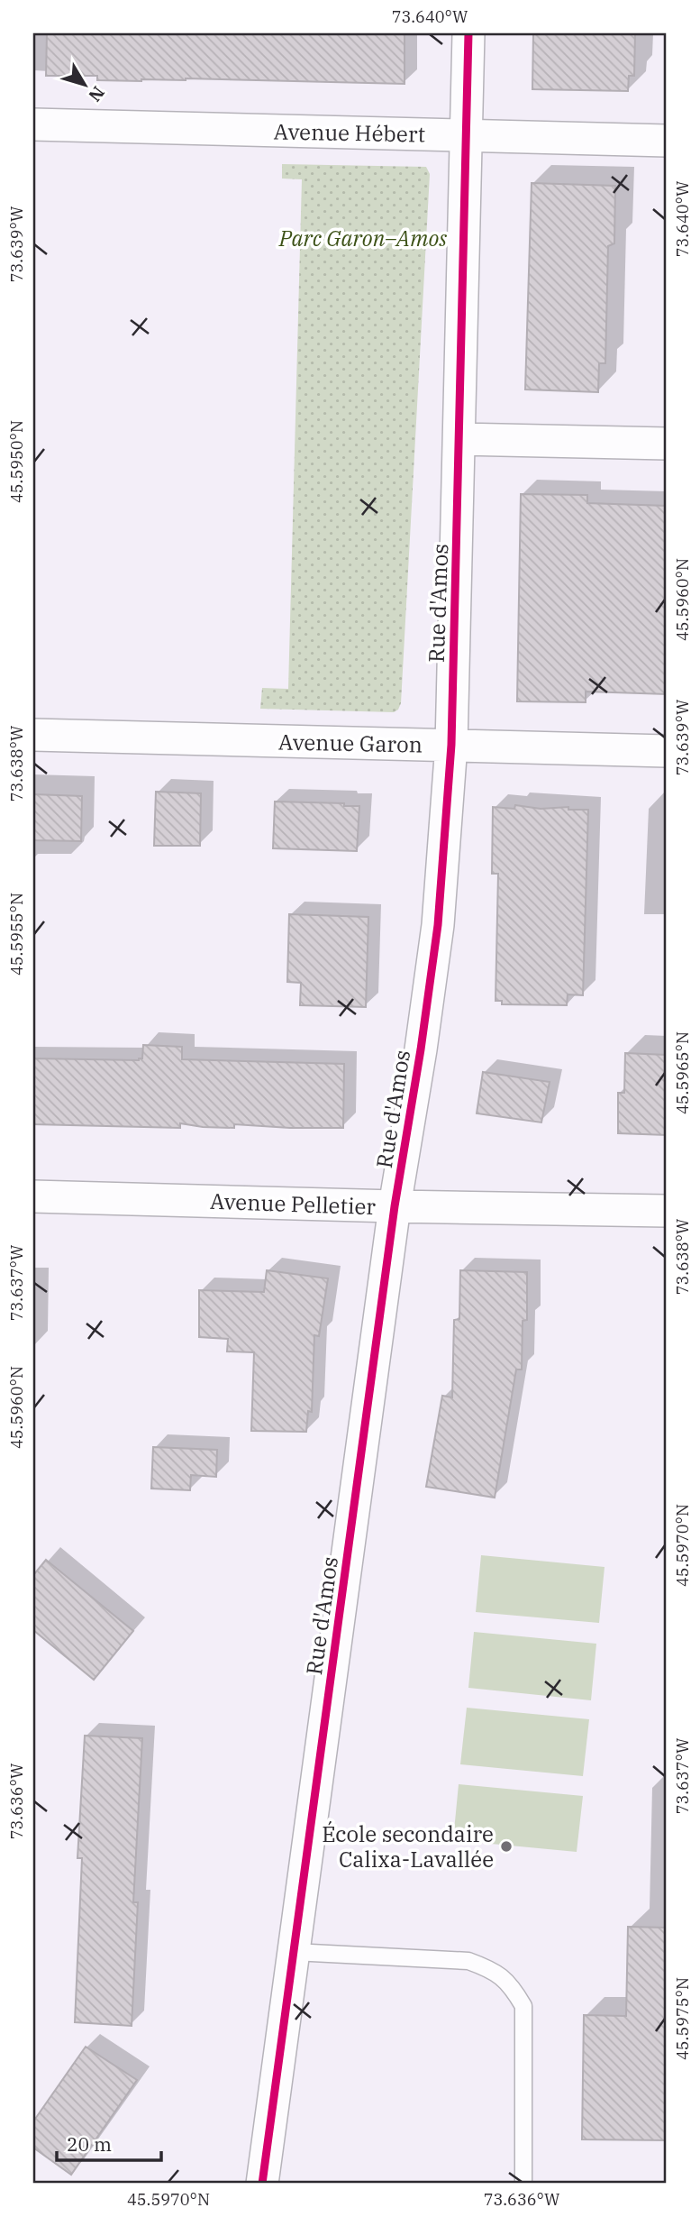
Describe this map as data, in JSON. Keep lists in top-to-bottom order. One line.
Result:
{"streets":{"street":["Avenue Hébert","Rue d'Amos","Avenue Garon","Avenue Pelletier"]},"crossings":[["Avenue Hébert","Rue d'Amos"],["Rue d'Amos","Avenue Garon"],["Rue d'Amos","Avenue Pelletier"]],"parks":["Parc Garon–Amos"],"places":["École secondaire Calixa-Lavallée"],"scale_bar":"20 m","north":"bottom right","coordinates":["73.640°W","73.639°W","45.5950°N","45.5960°N","73.638°W","45.5955°N","45.5965°N","73.637°W","45.5970°N","73.636°W","45.5975°N"]}
